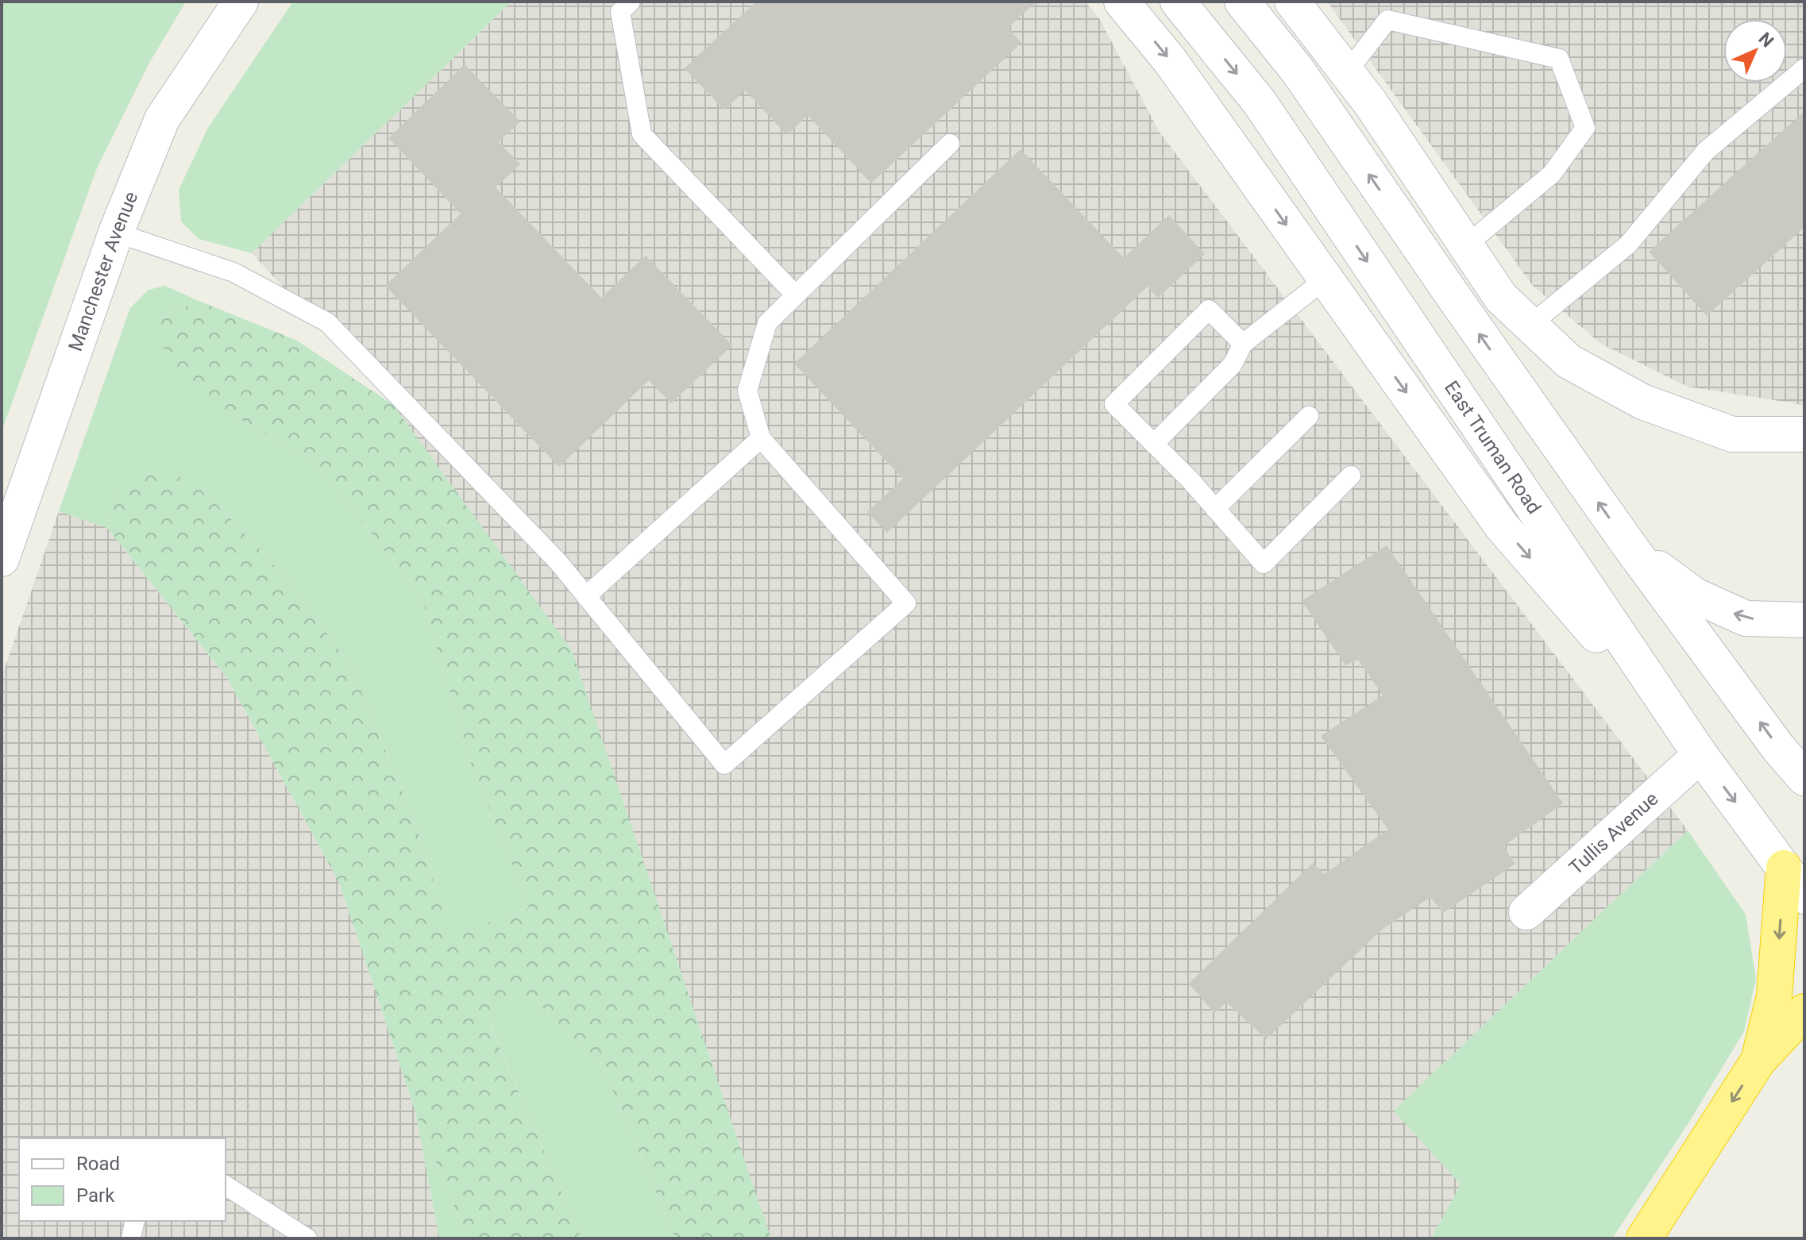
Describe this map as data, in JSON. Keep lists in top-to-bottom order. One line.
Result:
{"streets":{"main road":["Manchester Avenue","East Truman Road","Tullis Avenue"]},"crossings":[["East Truman Road","Tullis Avenue"]],"legend":["Road","Park"],"north":"top right"}
